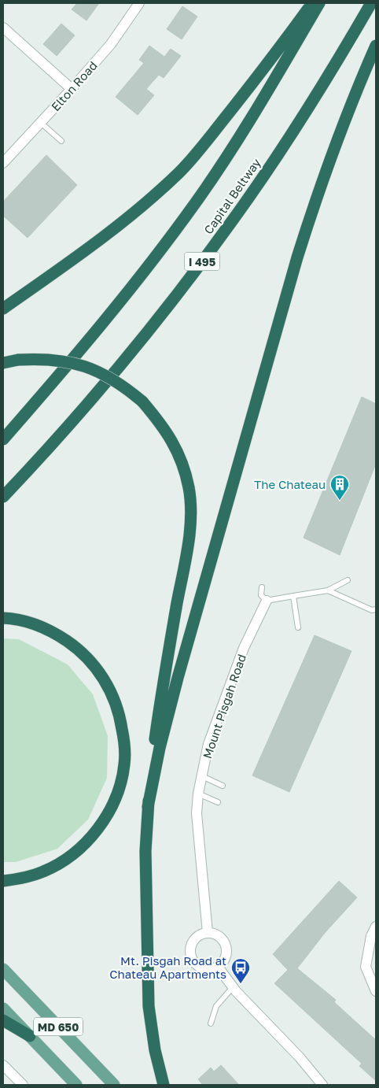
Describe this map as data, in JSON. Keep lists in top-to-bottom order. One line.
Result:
{"streets":{"highway":["Capital Beltway","I 495"],"main road":["MD 650"],"street":["Elton Road","Mount Pisgah Road"]},"places":{"building":["The Chateau"],"bus stop":["Mt. Pisgah Road at Chateau Apartments"]}}
